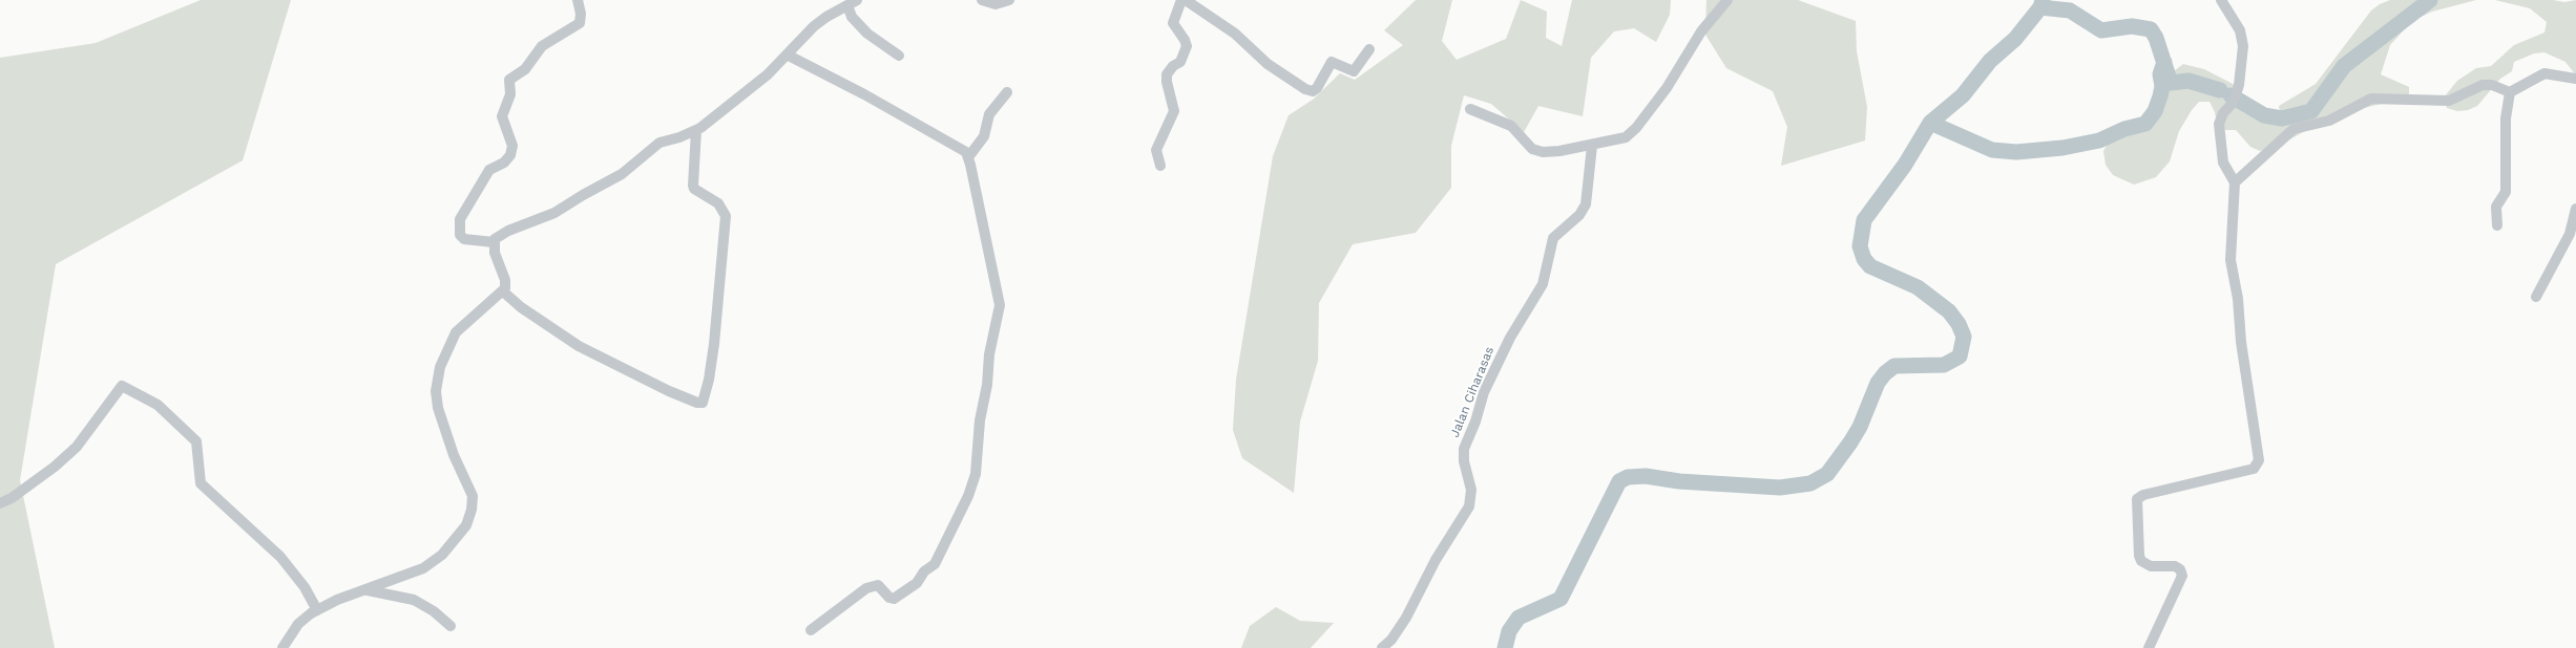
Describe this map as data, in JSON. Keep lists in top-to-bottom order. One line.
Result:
{"streets":{"street":["Jalan Ciharasas"]}}
